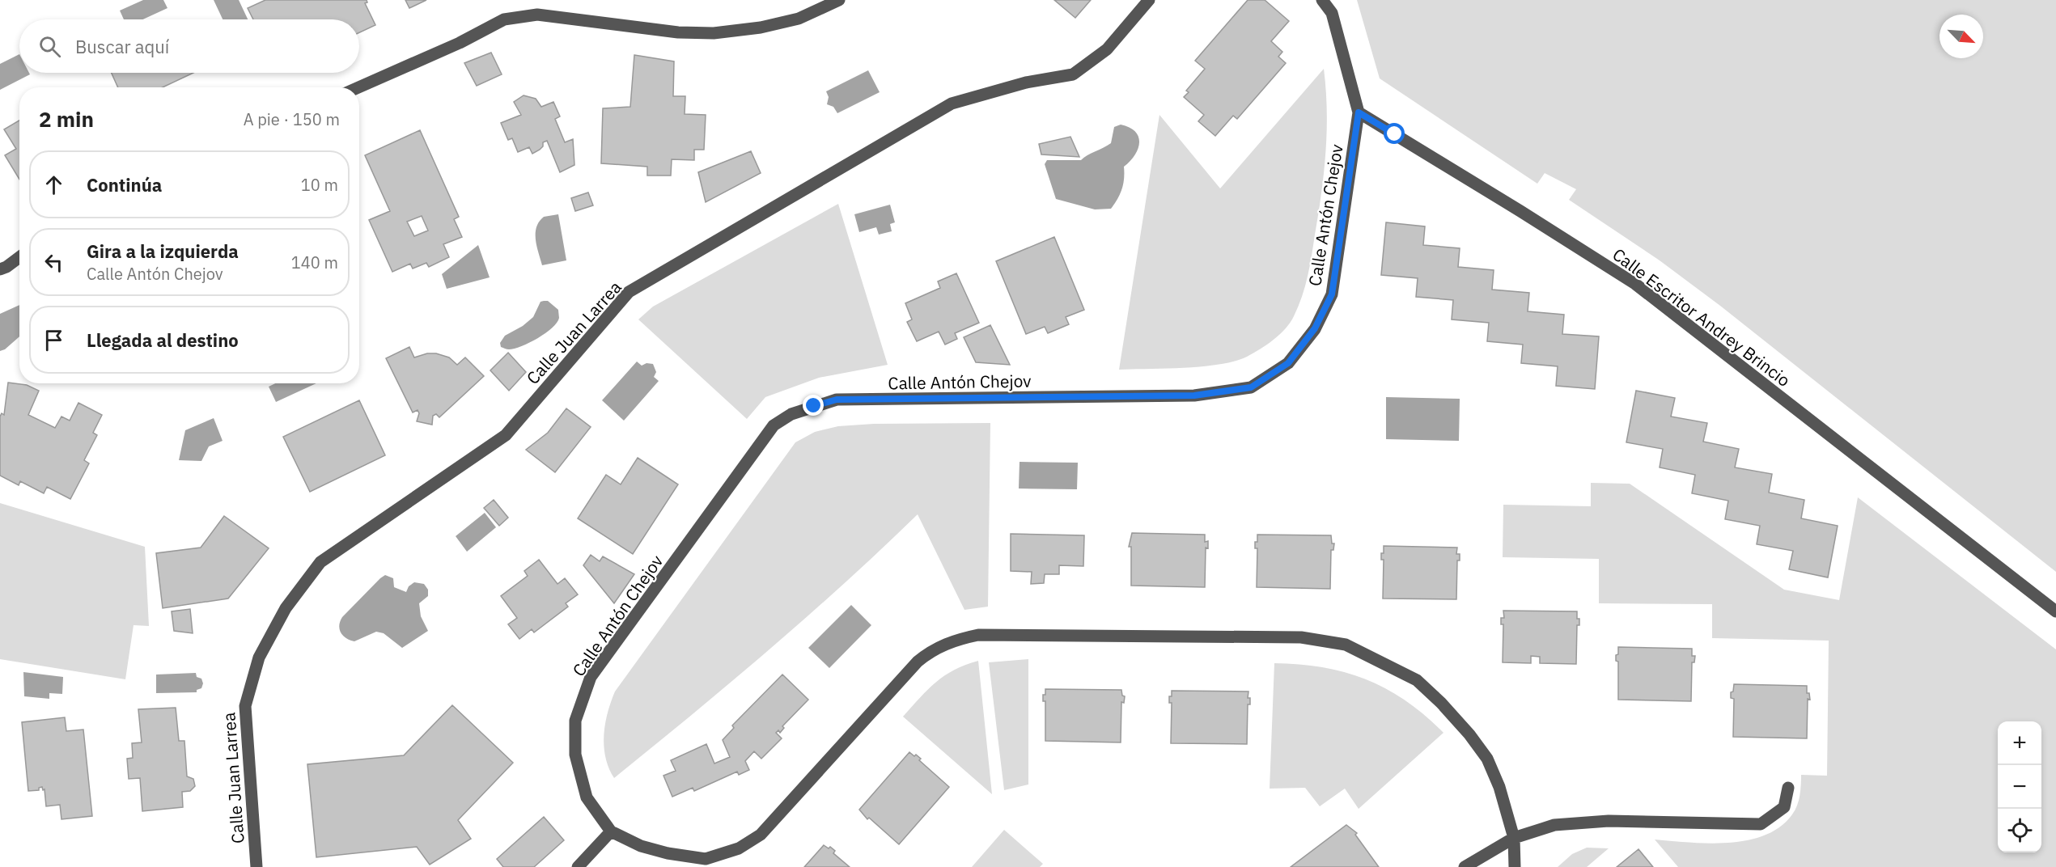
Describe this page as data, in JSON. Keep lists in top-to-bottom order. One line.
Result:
{"streets":{"street":["Calle Antón Chejov","Calle Escritor Andrey Brincio","Calle Juan Larrea"]},"crossings":[["Calle Antón Chejov","Calle Escritor Andrey Brincio"]],"north":"bottom right","page":{"search":"Buscar aquí","heading":["2 min","A pie · 150 m"],"list":[["Continúa","10 m"],["Gira a la izquierda","Calle Antón Chejov","140 m"],"Llegada al destino"],"map_buttons":["+","−"]}}
